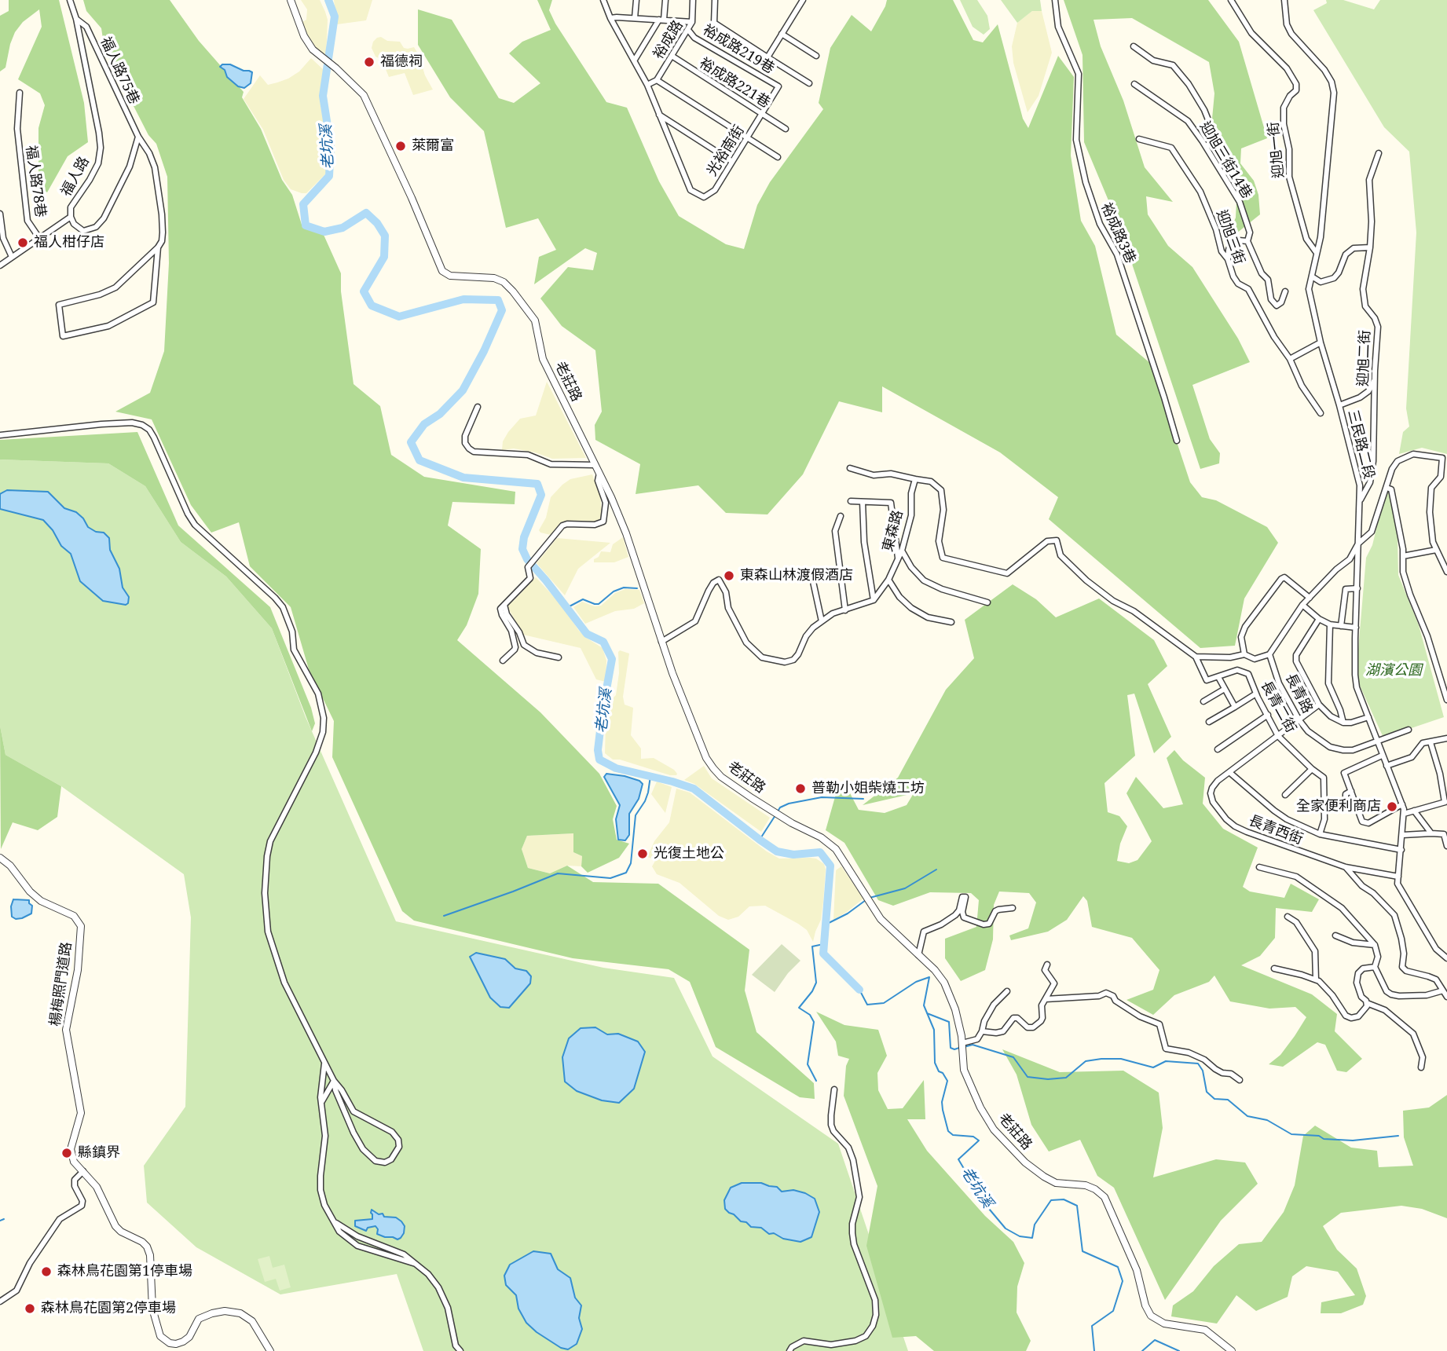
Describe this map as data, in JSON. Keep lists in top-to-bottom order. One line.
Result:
{"streets":{"street":["裕成路","裕成路219巷","福人路75巷","裕成路221巷","迎旭一街","光裕南街","迎旭三街14巷","福人路","福人路78巷","裕成路3巷","迎旭三街","迎旭二街","老莊路","三民路二段","東森路","長青路","長青二街","長青西街","楊梅照門道路"]},"crossings":[["裕成路","裕成路219巷"],["裕成路","裕成路221巷"],["裕成路","光裕南街"],["裕成路219巷","光裕南街"],["福人路75巷","福人路"],["裕成路221巷","光裕南街"],["迎旭一街","三民路二段"],["福人路","福人路78巷"],["迎旭二街","三民路二段"],["三民路二段","長青路"],["三民路二段","長青西街"],["長青路","長青西街"],["長青二街","長青西街"]],"water":["老坑溪"],"parks":["湖濱公園"],"places":["福德祠","萊爾富","福人柑仔店","東森山林渡假酒店","普勒小姐柴燒工坊","全家便利商店","光復土地公","縣鎮界","森林鳥花園第1停車場","森林鳥花園第2停車場"]}
